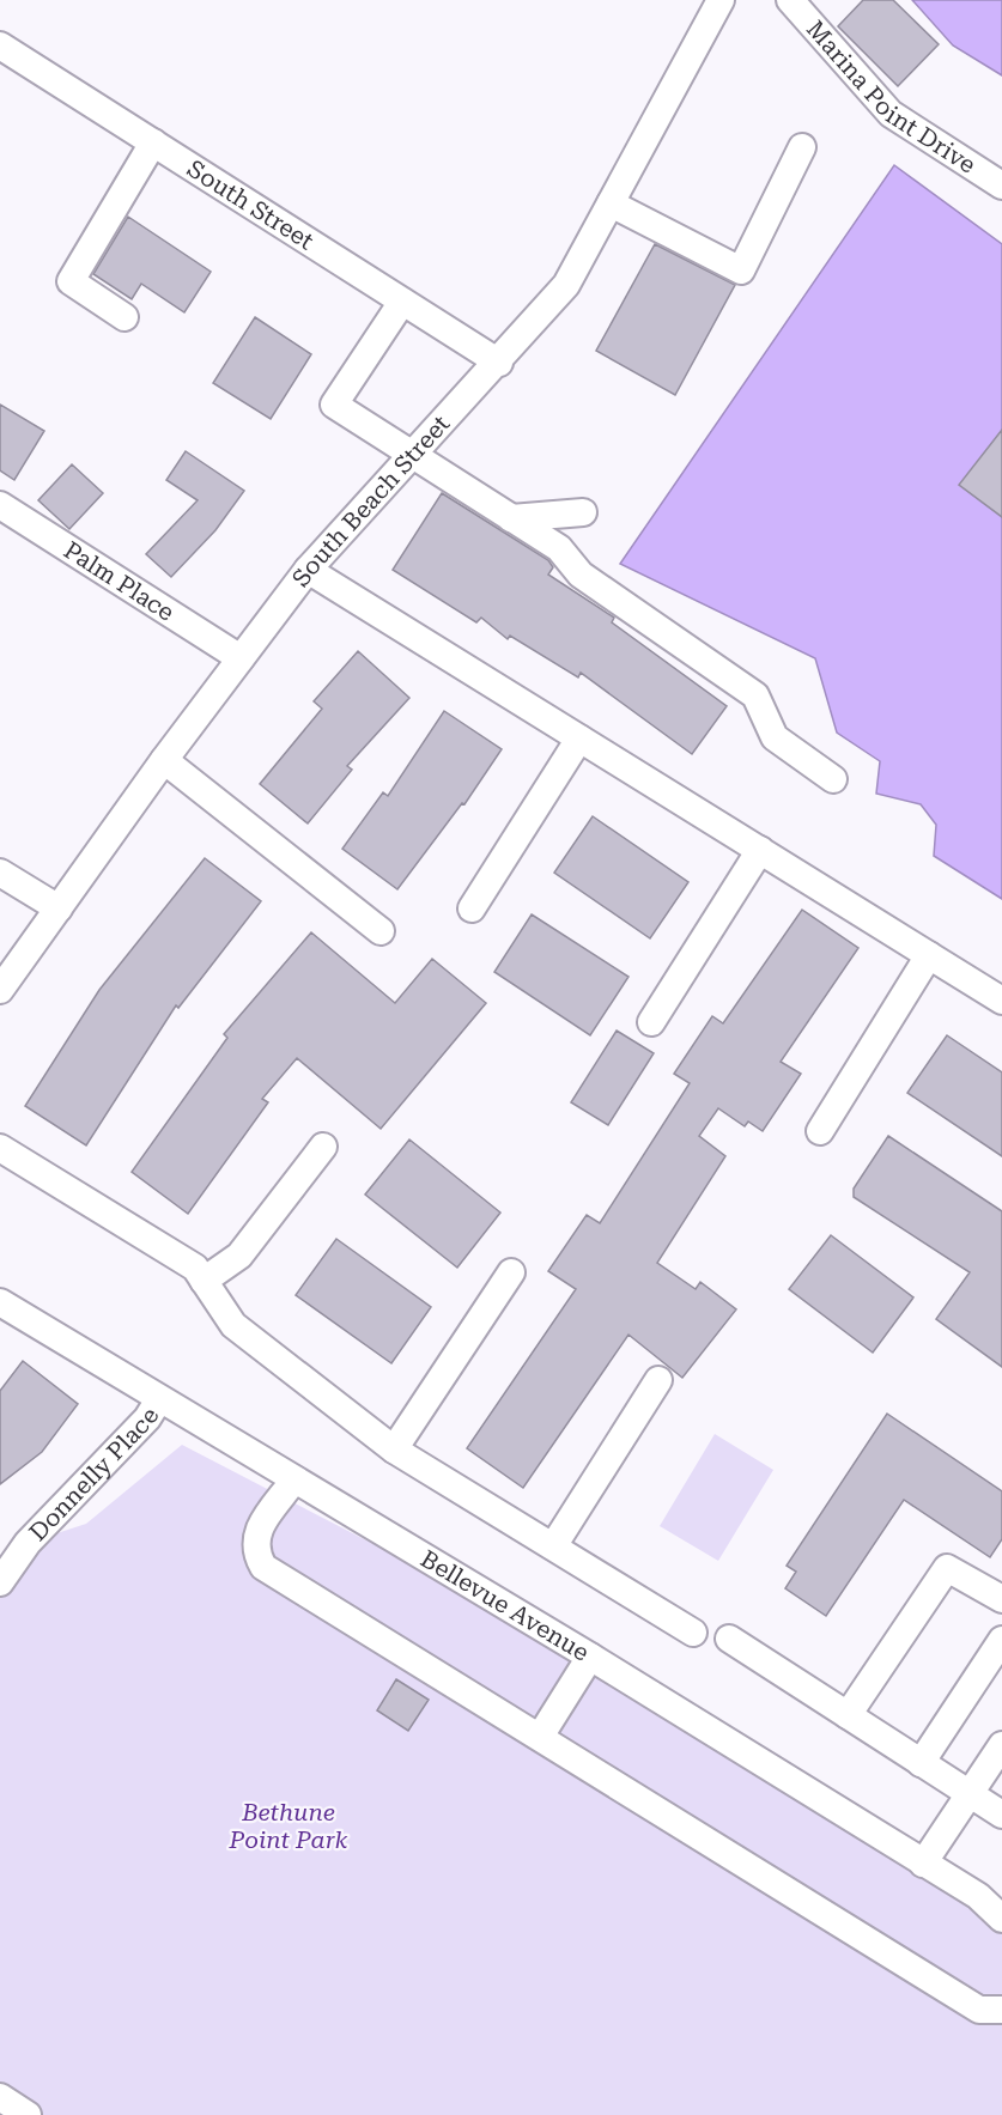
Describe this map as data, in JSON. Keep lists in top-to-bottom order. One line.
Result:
{"streets":{"street":["Marina Point Drive","South Street","South Beach Street","Palm Place","Donnelly Place","Bellevue Avenue"]},"crossings":[["South Street","South Beach Street"],["South Beach Street","Palm Place"],["Donnelly Place","Bellevue Avenue"]],"parks":["Bethune Point Park"]}
